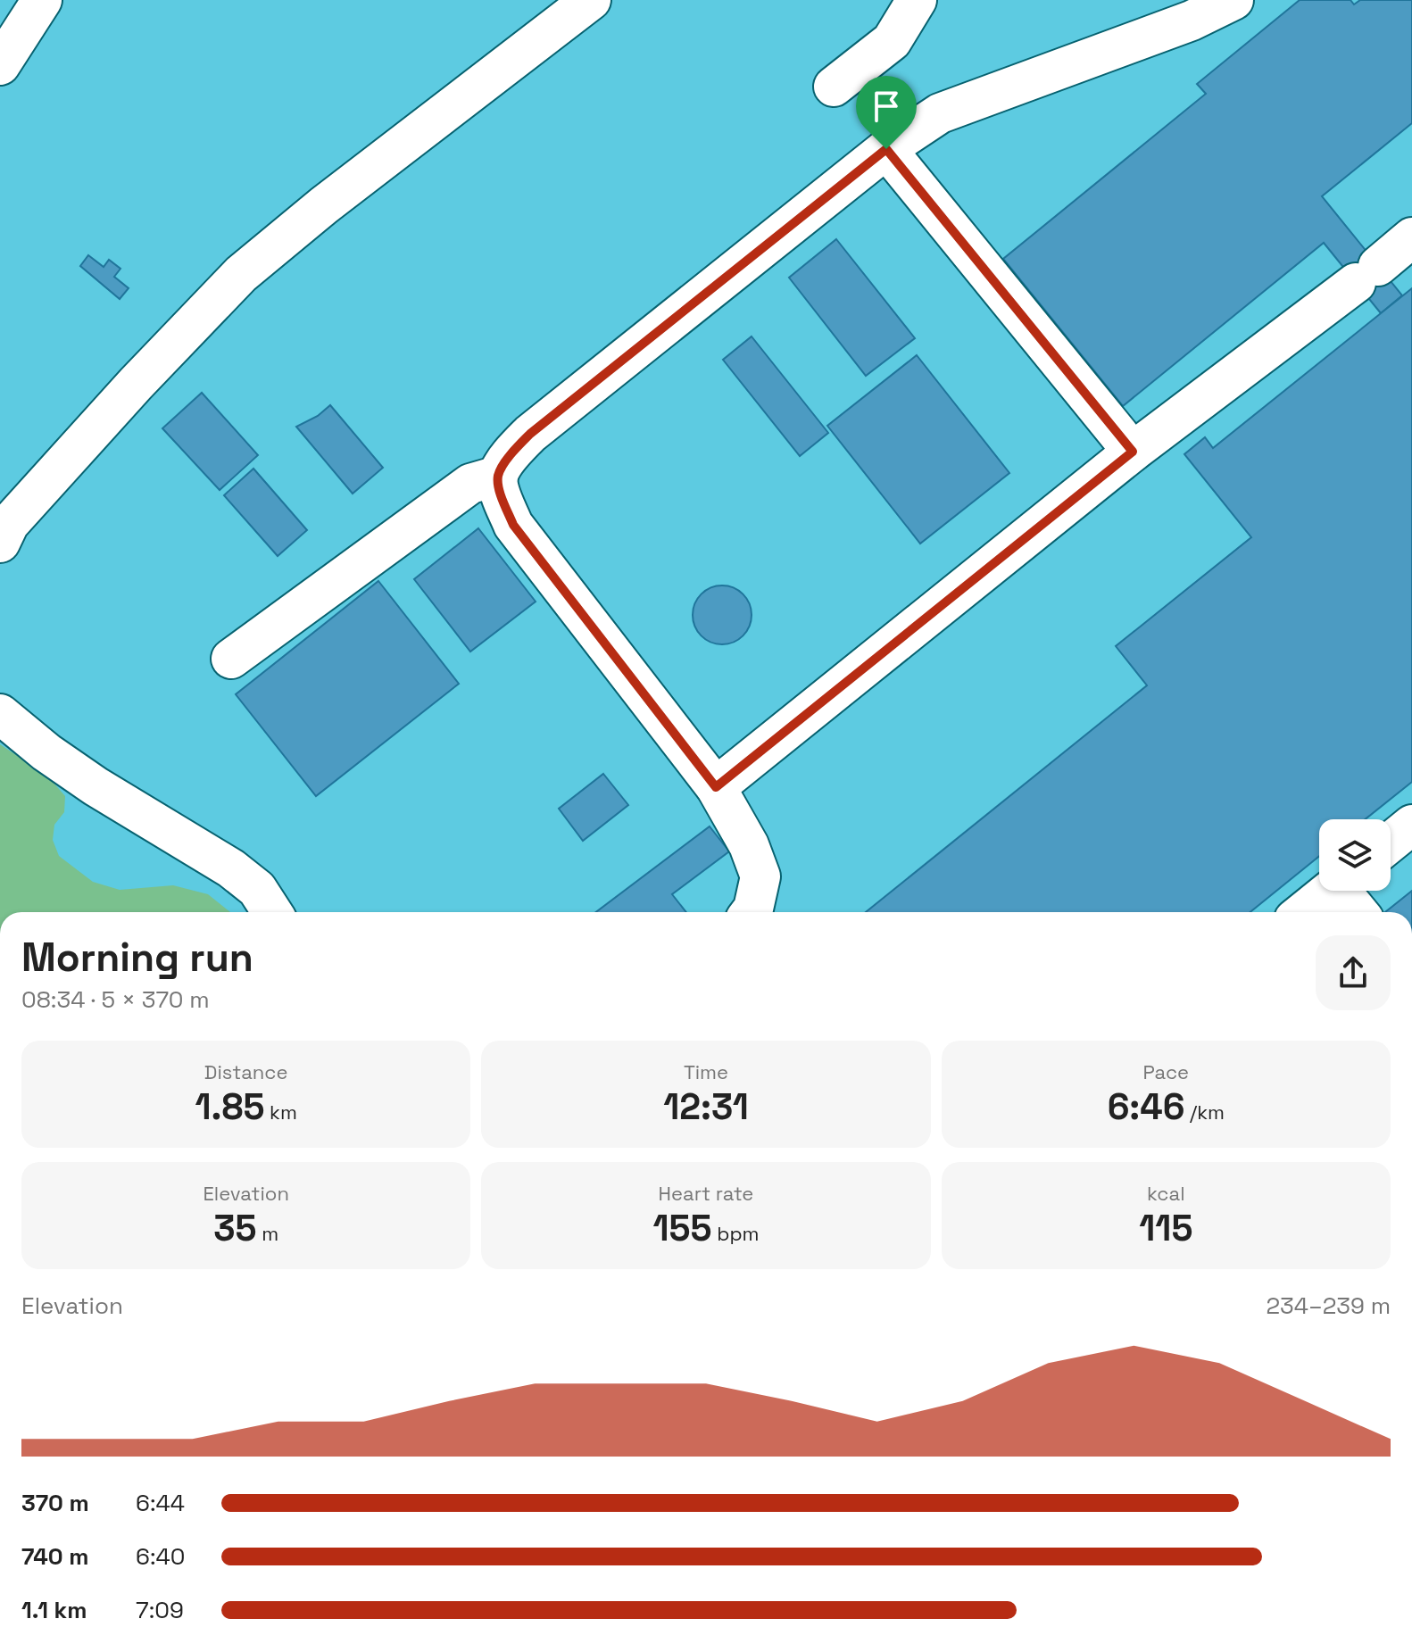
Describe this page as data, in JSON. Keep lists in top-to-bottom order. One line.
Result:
{"page":{"heading":["Morning run","08:34 · 5 × 370 m"],"stats":[["Distance","1.85 km"],["Time","12:31"],["Pace","6:46 /km"],["Elevation","35 m"],["Heart rate","155 bpm"],["kcal","115"]],"chart":["Elevation","234–239 m"],"list":[{"name":"370 m","note":"6:44"},{"name":"740 m","note":"6:40"},{"name":"1.1 km","note":"7:09"}]}}
